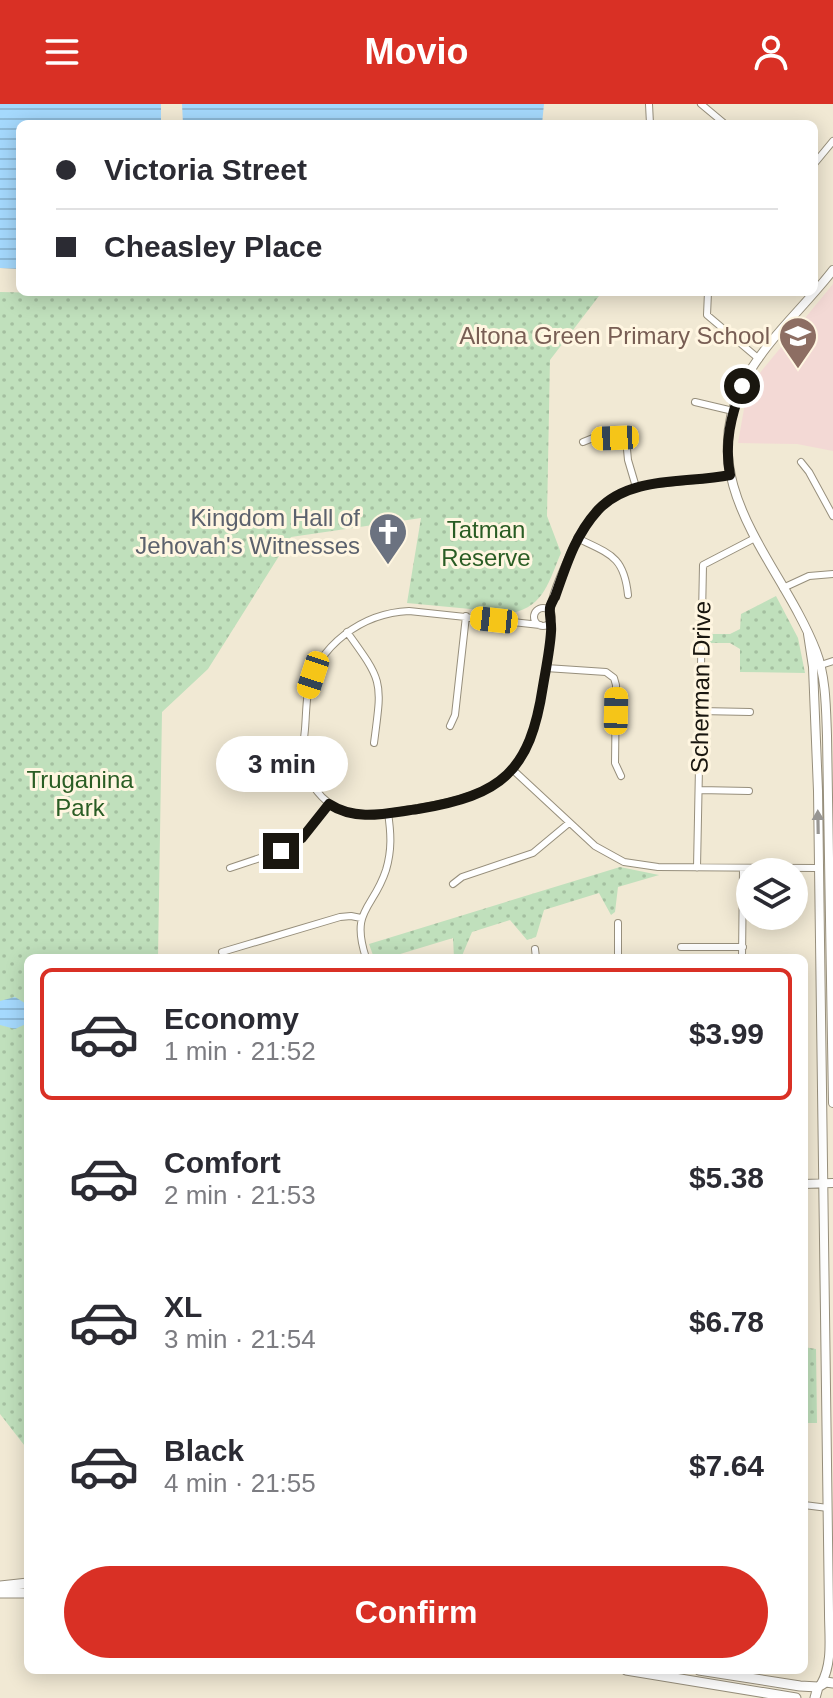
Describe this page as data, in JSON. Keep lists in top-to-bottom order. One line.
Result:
{"streets":{"street":["Scherman Drive"]},"parks":["Tatman Reserve","Truganina Park"],"places":{"school or university":["Altona Green Primary School"],"church":["Kingdom Hall of Jehovah's Witnesses"]},"page":{"header":"Movio","banner":["Victoria Street","Cheasley Place"],"bubble":"3 min","list":[{"name":"Economy","note":"1 min · 21:52","value":"$3.99"},{"name":"Comfort","note":"2 min · 21:53","value":"$5.38"},{"name":"XL","note":"3 min · 21:54","value":"$6.78"},{"name":"Black","note":"4 min · 21:55","value":"$7.64"}],"buttons":"Confirm"}}
